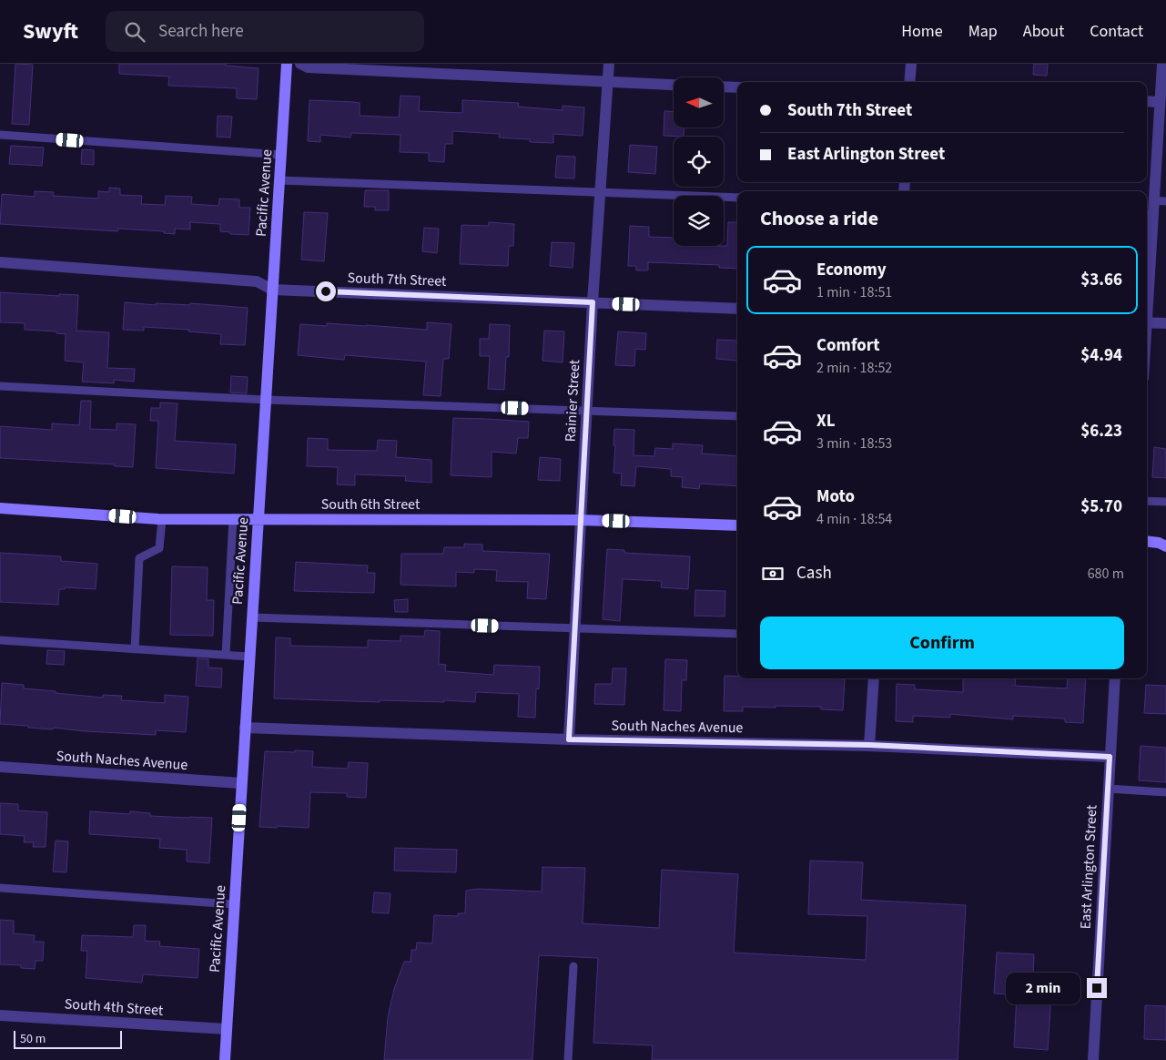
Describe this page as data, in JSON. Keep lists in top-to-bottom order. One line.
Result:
{"streets":{"street":["Pacific Avenue","South 7th Street","Rainier Street","South 6th Street","South Naches Avenue","East Arlington Street","South 4th Street"]},"crossings":[["Pacific Avenue","South 7th Street"],["Pacific Avenue","South 6th Street"],["Pacific Avenue","South Naches Avenue"],["Pacific Avenue","South 4th Street"],["South 7th Street","Rainier Street"],["Rainier Street","South 6th Street"],["Rainier Street","South Naches Avenue"],["South Naches Avenue","East Arlington Street"]],"scale_bar":"50 m","north":"left","page":{"header":"Swyft","search":"Search here","nav":["Home","Map","About","Contact"],"banner":["South 7th Street","East Arlington Street"],"heading":"Choose a ride","list":[{"name":"Economy","note":"1 min · 18:51","value":"$3.66"},{"name":"Comfort","note":"2 min · 18:52","value":"$4.94"},{"name":"XL","note":"3 min · 18:53","value":"$6.23"},{"name":"Moto","note":"4 min · 18:54","value":"$5.70"}],"pay":["Cash","680 m"],"buttons":"Confirm","bubble":"2 min","scale":"50 m"}}
